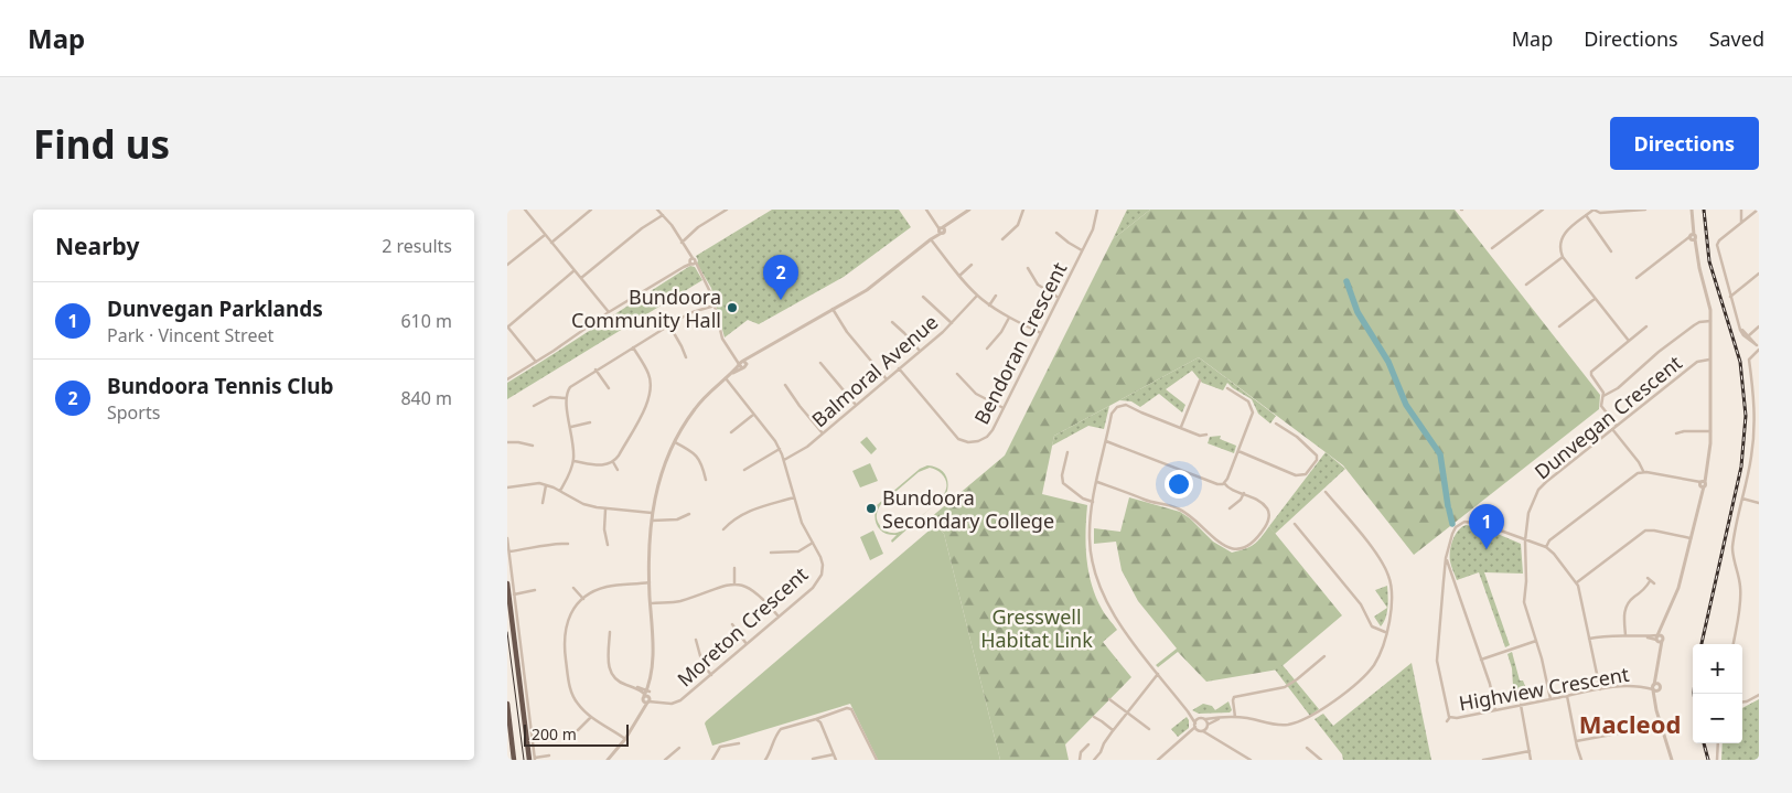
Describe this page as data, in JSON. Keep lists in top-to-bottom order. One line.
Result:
{"streets":{"street":["Bendoran Crescent","Balmoral Avenue","Dunvegan Crescent","Moreton Crescent","Highview Crescent"]},"crossings":[["Bendoran Crescent","Balmoral Avenue"],["Balmoral Avenue","Moreton Crescent"],["Dunvegan Crescent","Highview Crescent"]],"districts":["Macleod"],"parks":["Gresswell Habitat Link"],"places":["Bundoora Community Hall","Bundoora Secondary College"],"scale_bar":"200 m","page":{"header":"Map","nav":["Map","Directions","Saved"],"buttons":"Directions","title":"Find us","heading":["Nearby","2 results"],"pins":["2","1"],"list":[{"mark":"1","name":"Dunvegan Parklands","note":"Park · Vincent Street","value":"610 m"},{"mark":"2","name":"Bundoora Tennis Club","note":"Sports","value":"840 m"}],"map_buttons":["+","−"],"scale":"200 m"}}
